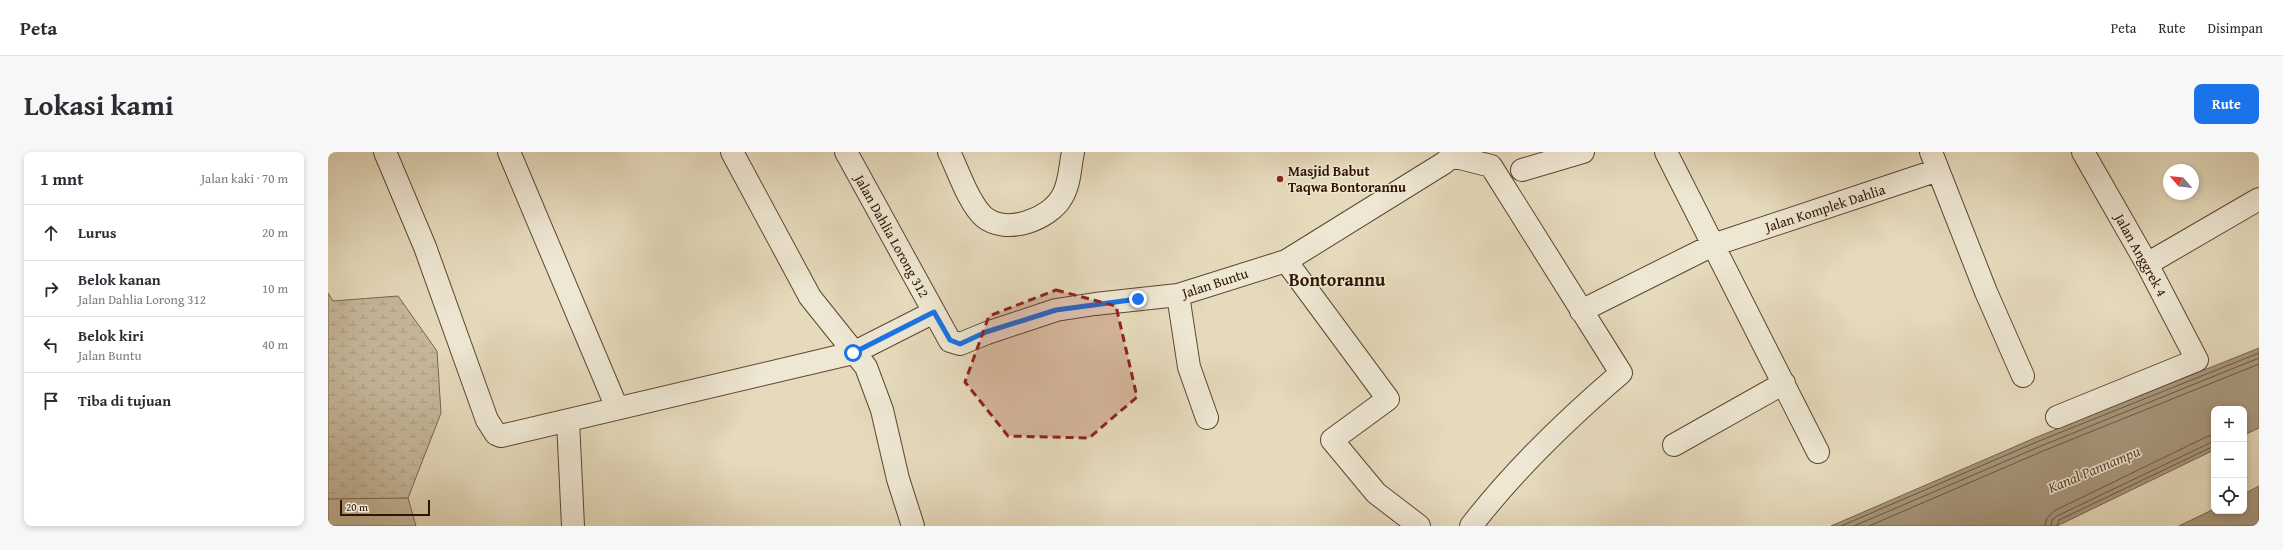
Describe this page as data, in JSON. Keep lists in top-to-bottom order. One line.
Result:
{"streets":{"street":["Jalan Komplek Dahlia","Jalan Dahlia Lorong 312","Jalan Anggrek 4","Jalan Buntu"]},"crossings":[["Jalan Dahlia Lorong 312","Jalan Buntu"]],"districts":["Bontorannu"],"water":["Kanal Pannampu"],"places":["Masjid Babut Taqwa Bontorannu"],"scale_bar":"20 m","north":"top left","page":{"header":"Peta","nav":["Peta","Rute","Disimpan"],"title":"Lokasi kami","buttons":"Rute","heading":["1 mnt","Jalan kaki · 70 m"],"list":[["Lurus","20 m"],["Belok kanan","Jalan Dahlia Lorong 312","10 m"],["Belok kiri","Jalan Buntu","40 m"],"Tiba di tujuan"],"map_buttons":["+","−"],"scale":"20 m"}}
